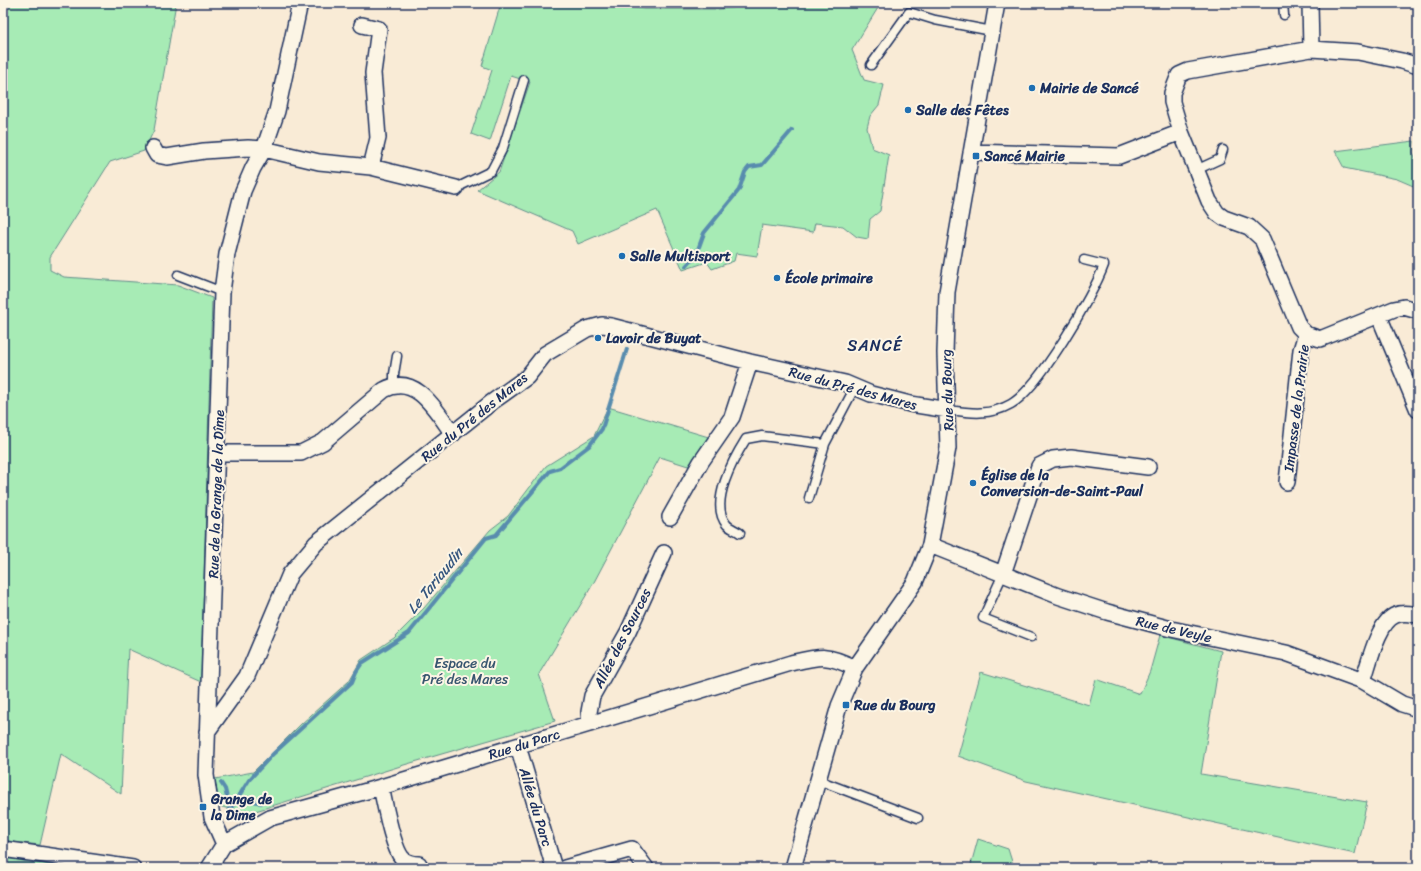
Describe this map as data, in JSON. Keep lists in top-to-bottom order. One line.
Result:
{"streets":{"street":["Rue du Pré des Mares","Rue du Bourg","Impasse de la Prairie","Rue de la Grange de la Dîme","Rue de Veyle","Allée des Sources","Rue du Parc","Allée du Parc"]},"crossings":[["Rue du Pré des Mares","Rue du Bourg"],["Rue du Pré des Mares","Rue de la Grange de la Dîme"],["Rue du Bourg","Rue de Veyle"],["Rue du Bourg","Rue du Parc"],["Rue de la Grange de la Dîme","Rue du Parc"],["Allée des Sources","Rue du Parc"],["Rue du Parc","Allée du Parc"]],"districts":["SANCÉ"],"water":["Le Tariaudin"],"parks":["Espace du Pré des Mares"],"places":{"other":["Mairie de Sancé","Salle des Fêtes","Salle Multisport","École primaire","Lavoir de Buyat","Église de la Conversion-de-Saint-Paul"],"transit":["Sancé Mairie","Rue du Bourg","Grange de la Dime"]}}
